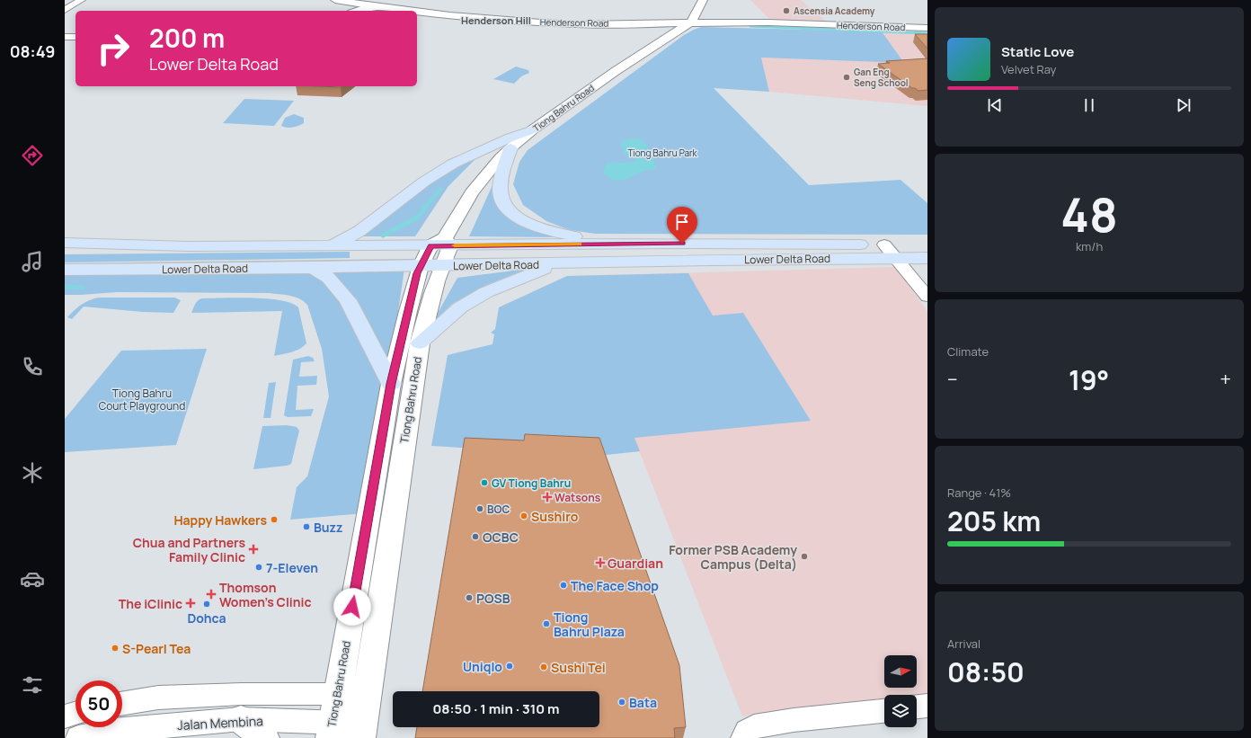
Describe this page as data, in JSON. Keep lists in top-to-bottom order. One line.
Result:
{"streets":{"main road":["Henderson Road","Tiong Bahru Road","Lower Delta Road"],"street":["Jalan Membina"]},"crossings":[["Henderson Road","Tiong Bahru Road"],["Tiong Bahru Road","Lower Delta Road"],["Tiong Bahru Road","Jalan Membina"]],"districts":["Henderson Hill"],"parks":["Tiong Bahru Park","Tiong Bahru Court Playground"],"places":{"other":["Ascensia Academy","Gan Eng Seng School","GV Tiong Bahru","BOC","Sushiro","Happy Hawkers","Buzz","OCBC","Former PSB Academy Campus (Delta)","7-Eleven","The Face Shop","POSB","Dohca","Tiong Bahru Plaza","S-Pearl Tea","Uniqlo","Sushi Tei","Bata"],"health":["Watsons","Chua and Partners Family Clinic","Guardian","Thomson Women's Clinic","The iClinic"]},"north":"right","page":{"tabs":"08:49","turn":["200 m","Lower Delta Road"],"song":["Static Love","Velvet Ray"],"tile":[["48","km/h"],"Climate",["Range · 41%","205 km"],["Arrival","08:50"]],"heat":["−","19°","+"],"limit":"50","trip":"08:50 · 1 min · 310 m"}}
